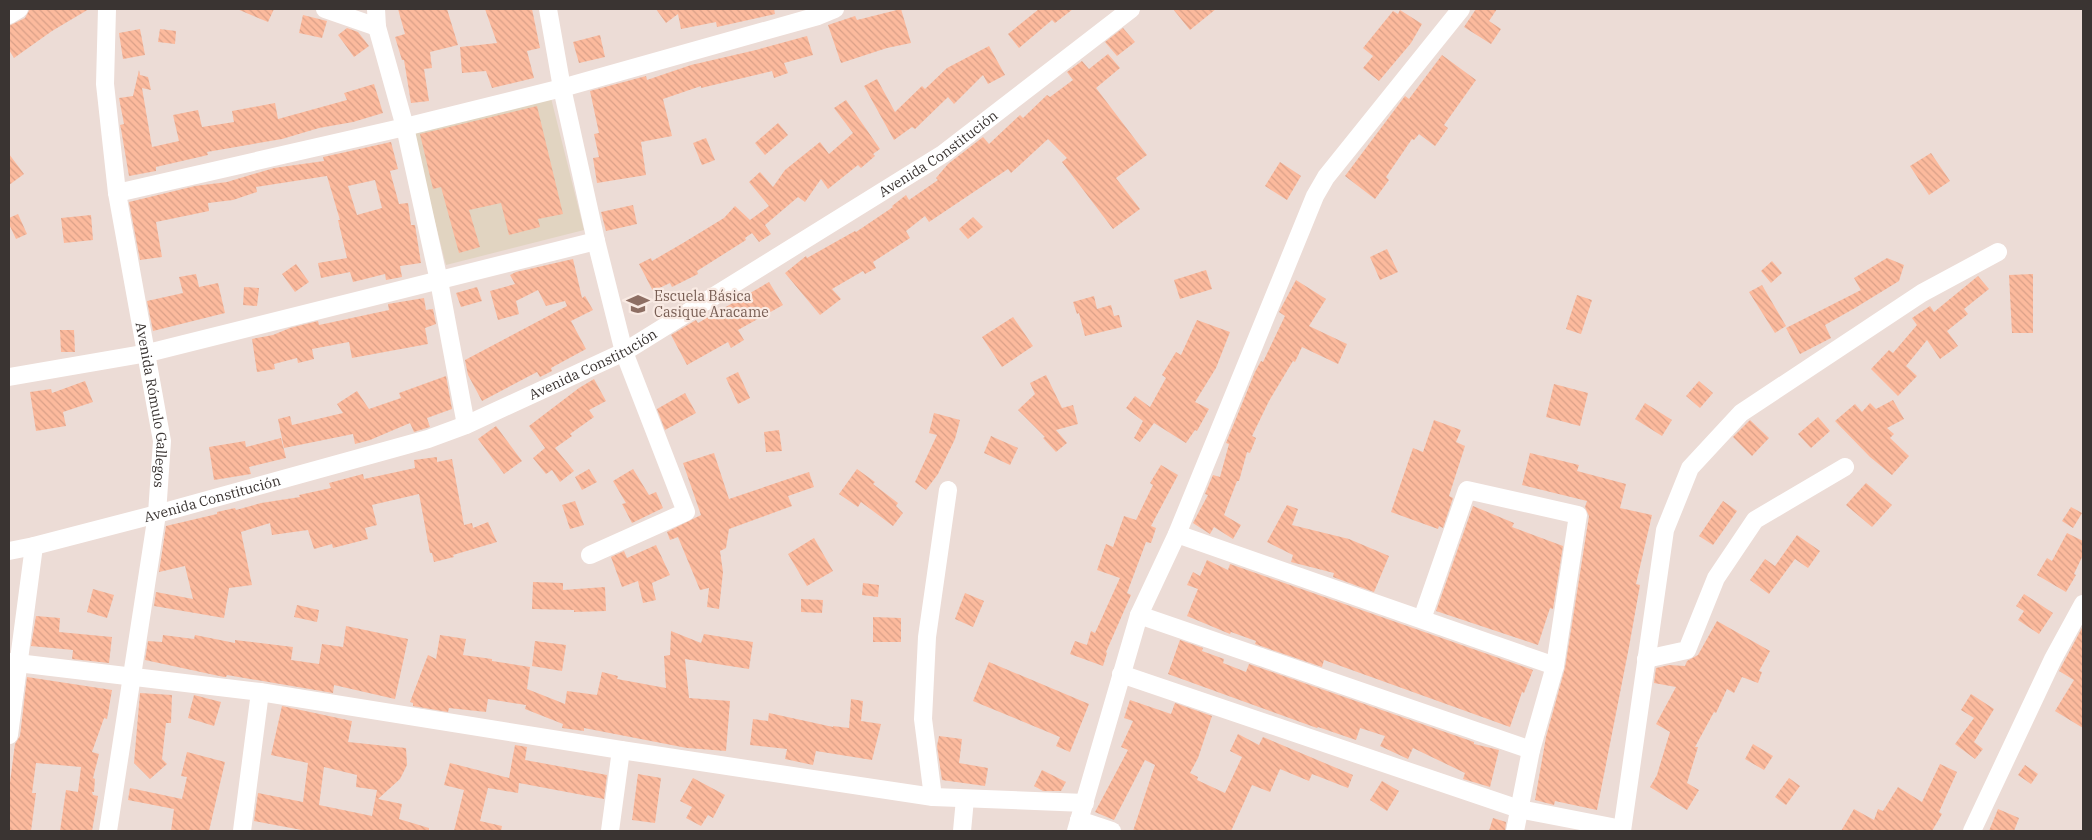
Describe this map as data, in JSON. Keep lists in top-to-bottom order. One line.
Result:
{"streets":{"street":["Avenida Constitución","Avenida Rómulo Gallegos"]},"crossings":[["Avenida Constitución","Avenida Rómulo Gallegos"]],"places":{"school or university":["Escuela Básica Casique Aracame"]}}
